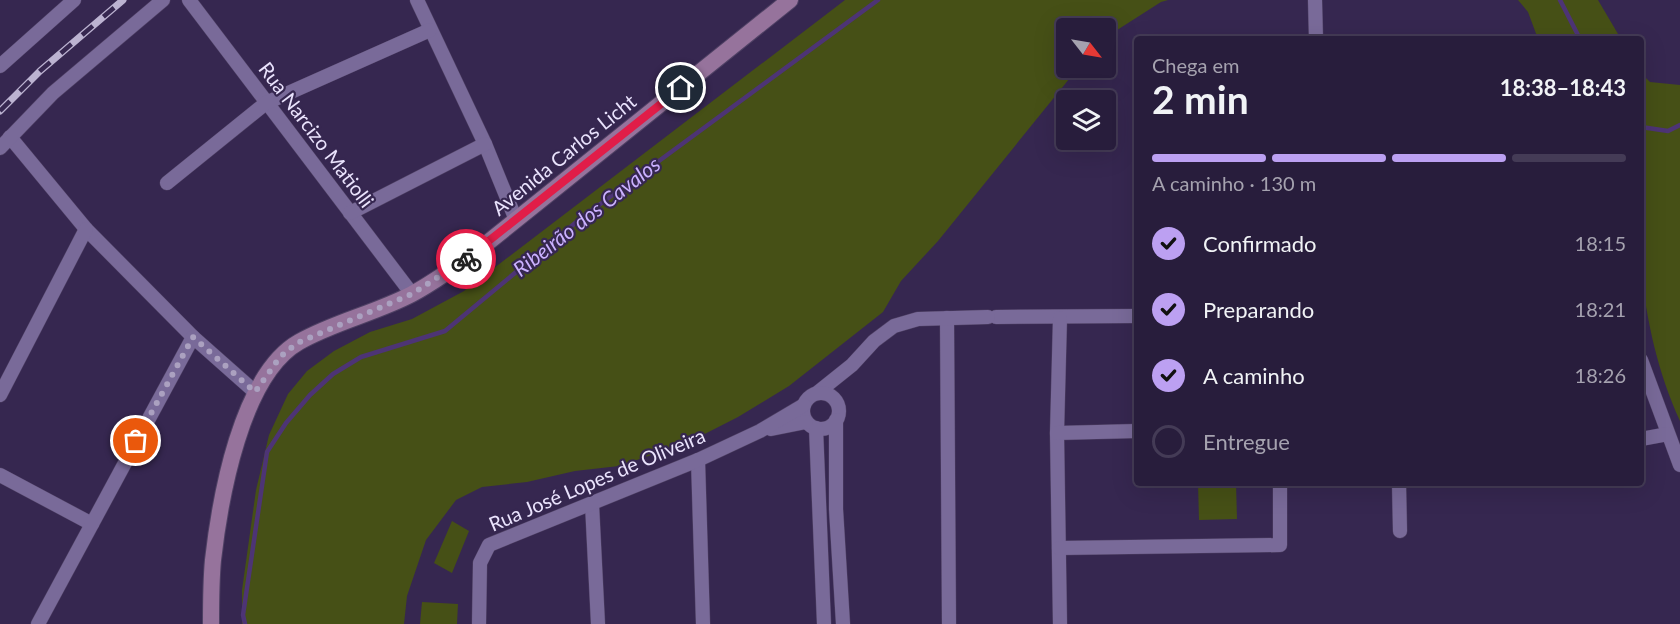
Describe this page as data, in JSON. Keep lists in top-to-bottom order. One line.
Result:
{"streets":{"main road":["Avenida Carlos Licht"],"street":["Rua Narcizo Matiolli","Rua José Lopes de Oliveira"]},"crossings":[["Rua Narcizo Matiolli","Avenida Carlos Licht"]],"water":["Ribeirão dos Cavalos"],"north":"bottom right","page":{"heading":["2 min","Chega em","18:38–18:43"],"bar":"A caminho · 130 m","list":[["Confirmado","18:15"],["Preparando","18:21"],["A caminho","18:26"],"Entregue"]}}
